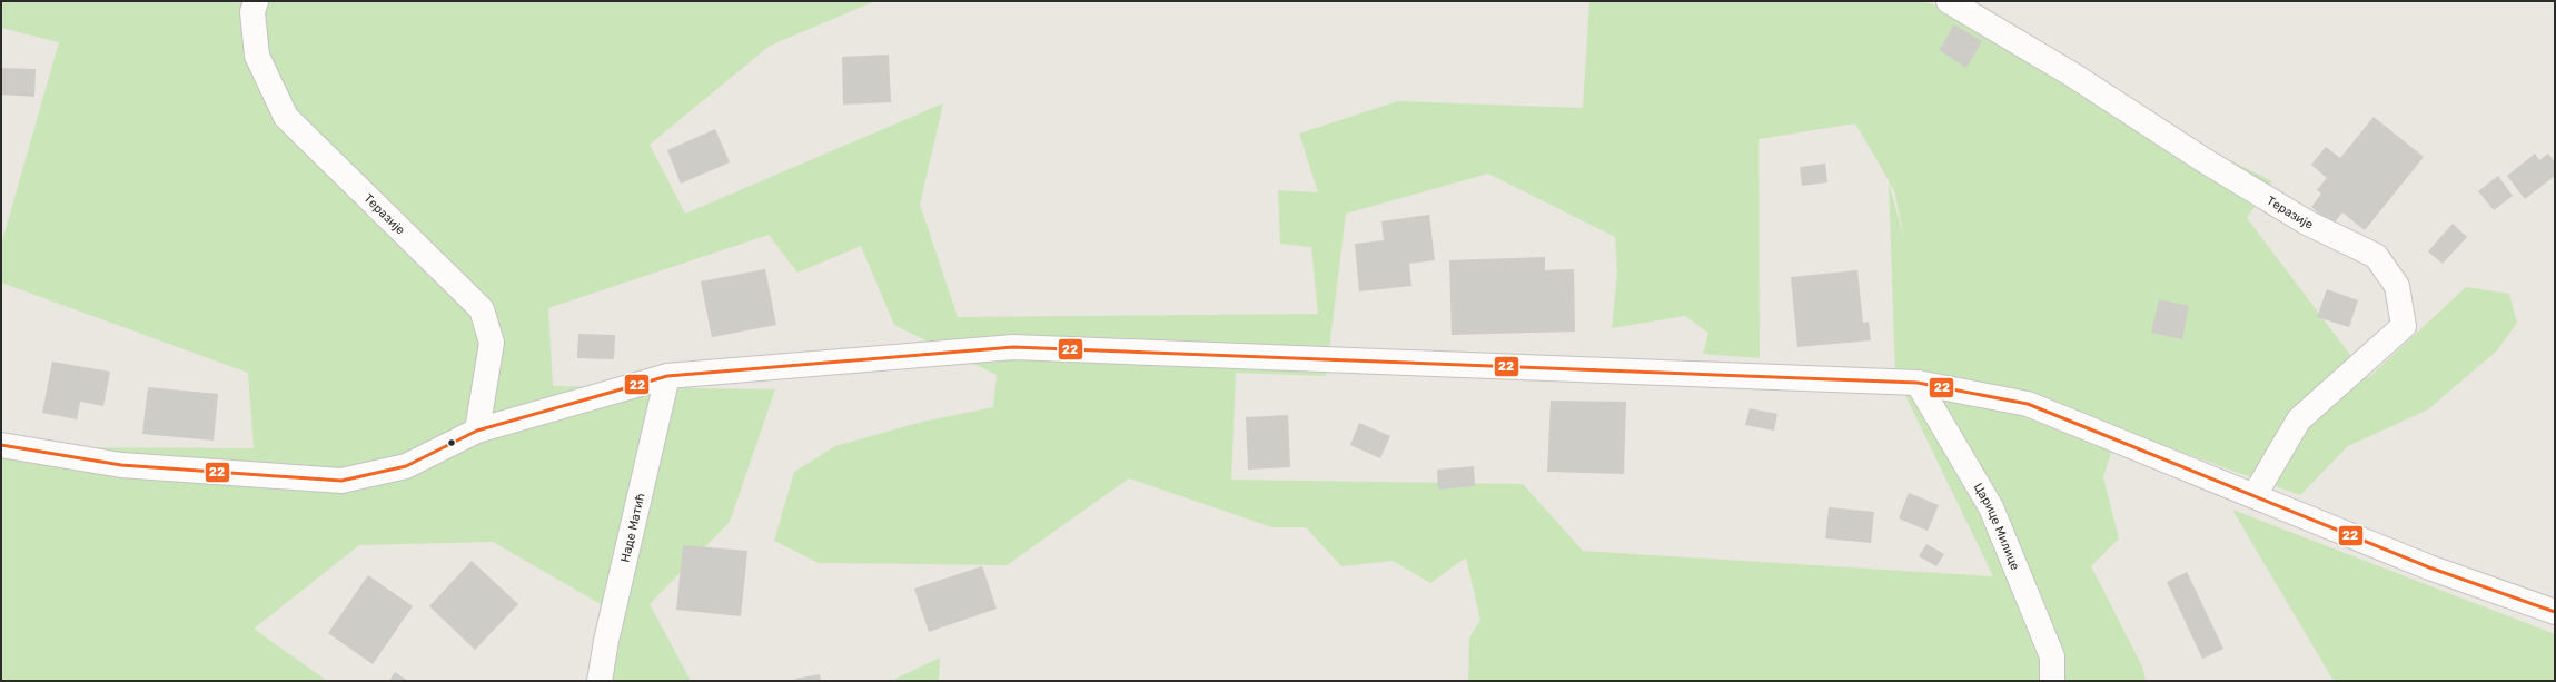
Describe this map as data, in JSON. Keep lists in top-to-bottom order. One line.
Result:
{"streets":{"street":["Теразије","Царице Милице","Наде Матић"]},"lines":["transit line 22"]}
